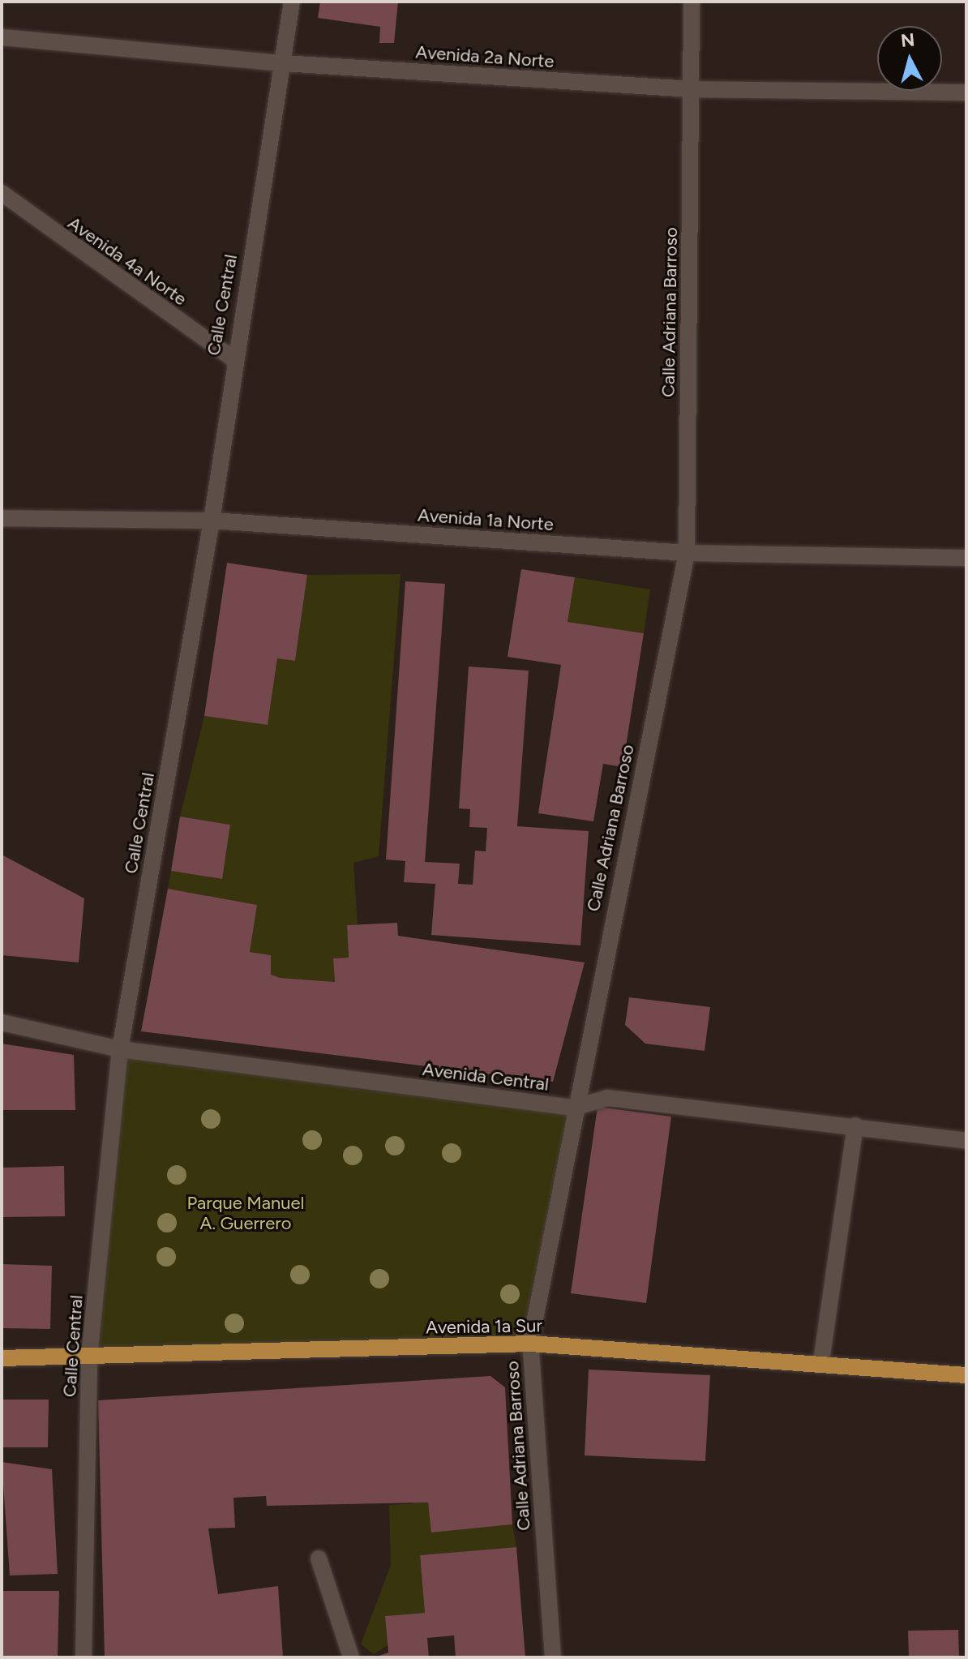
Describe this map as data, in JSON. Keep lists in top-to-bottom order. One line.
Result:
{"streets":{"main road":["Avenida 1a Sur"],"street":["Avenida 2a Norte","Avenida 4a Norte","Calle Central","Calle Adriana Barroso","Avenida 1a Norte","Avenida Central"]},"crossings":[["Avenida 2a Norte","Calle Central"],["Avenida 2a Norte","Calle Adriana Barroso"],["Avenida 4a Norte","Calle Central"],["Calle Central","Avenida 1a Norte"],["Calle Central","Avenida Central"],["Calle Central","Avenida 1a Sur"],["Calle Adriana Barroso","Avenida 1a Norte"],["Calle Adriana Barroso","Avenida Central"],["Calle Adriana Barroso","Avenida 1a Sur"]],"parks":["Parque Manuel A. Guerrero"],"north":"top"}
